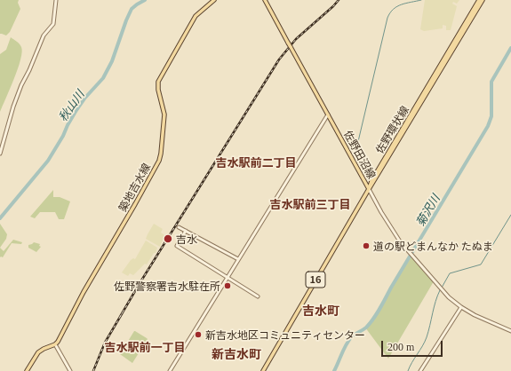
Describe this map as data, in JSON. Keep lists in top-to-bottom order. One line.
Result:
{"streets":{"main road":["佐野環状線","佐野田沼線","築地吉水線","16"]},"crossings":[["佐野環状線","佐野田沼線"]],"districts":["吉水駅前二丁目","吉水駅前三丁目","吉水町","吉水駅前一丁目","新吉水町"],"water":["秋山川","菊沢川"],"places":["吉水","道の駅どまんなか たぬま","佐野警察署吉水駐在所","新吉水地区コミュニティセンター"],"scale_bar":"200 m"}
